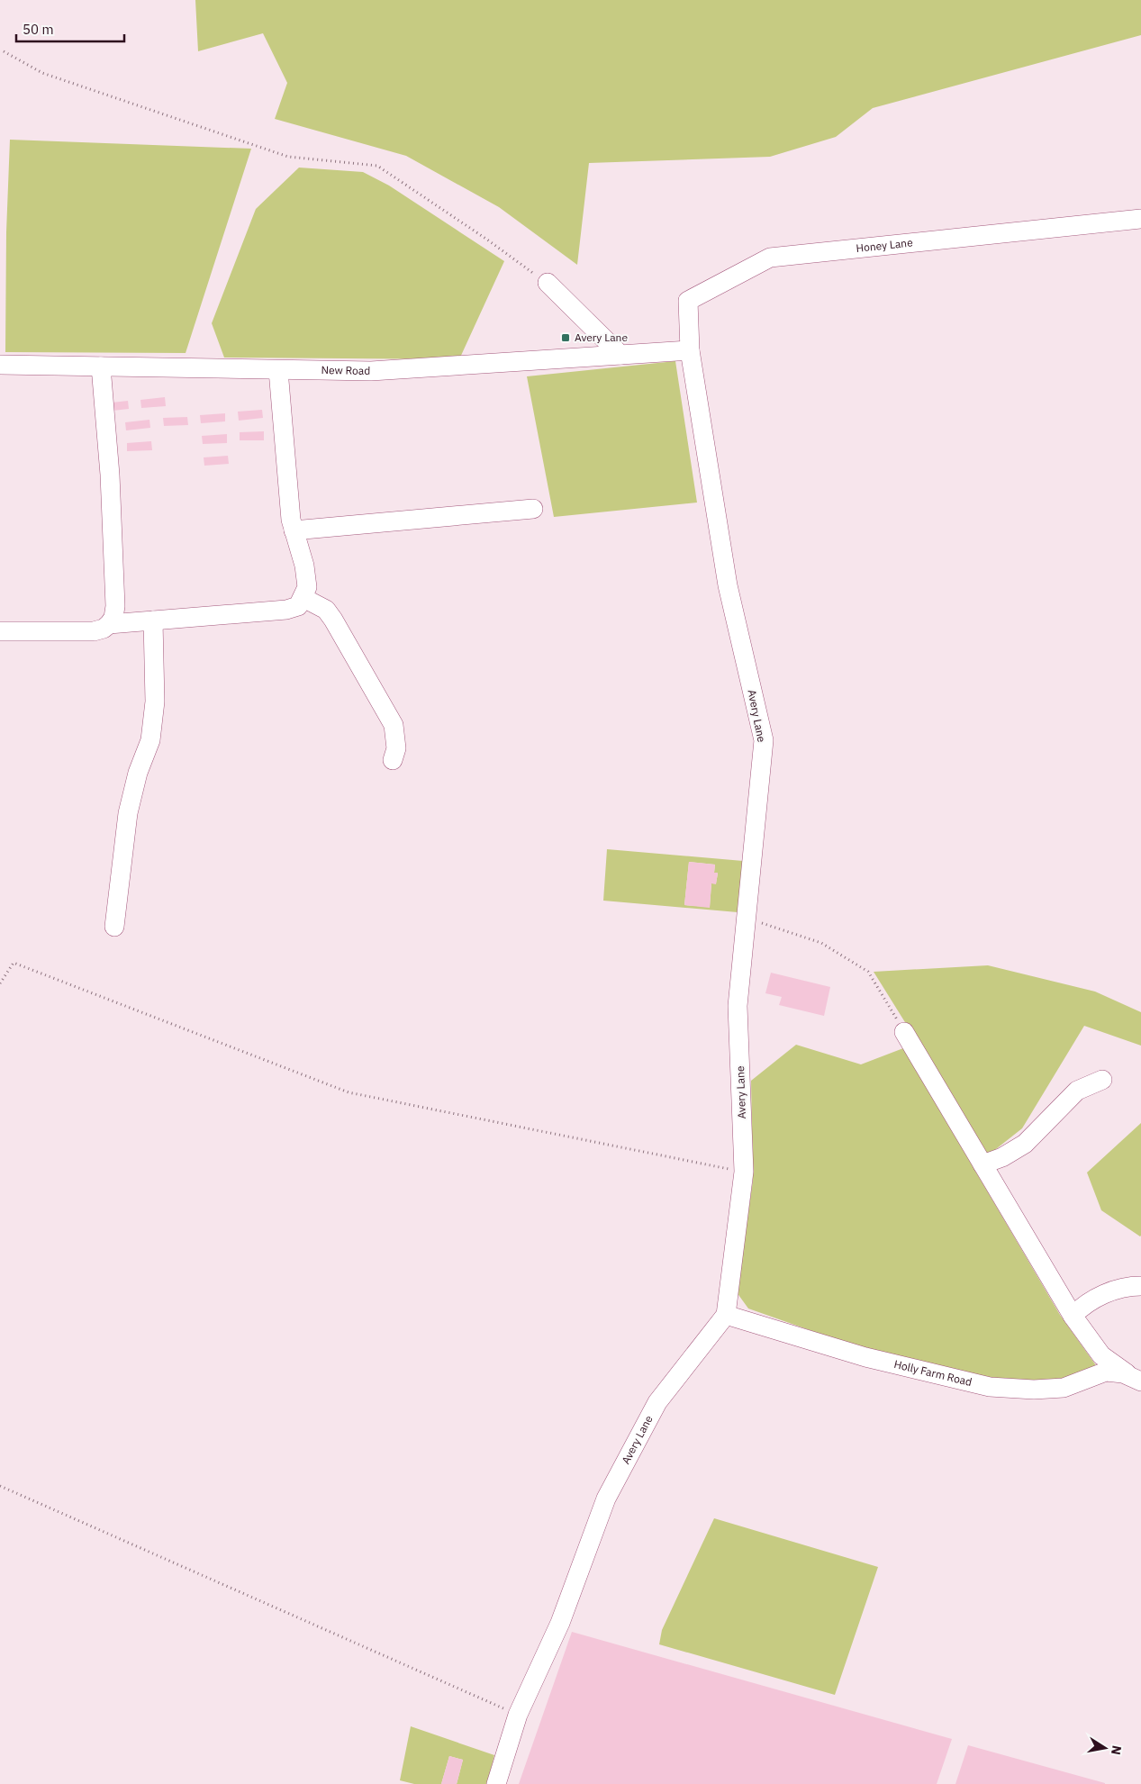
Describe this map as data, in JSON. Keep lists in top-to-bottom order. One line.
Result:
{"streets":{"street":["Honey Lane","New Road","Avery Lane","Holly Farm Road"]},"crossings":[["Honey Lane","New Road"],["Honey Lane","Avery Lane"],["New Road","Avery Lane"],["Avery Lane","Holly Farm Road"]],"places":{"transit":["Avery Lane"]},"scale_bar":"50 m","north":"right"}
